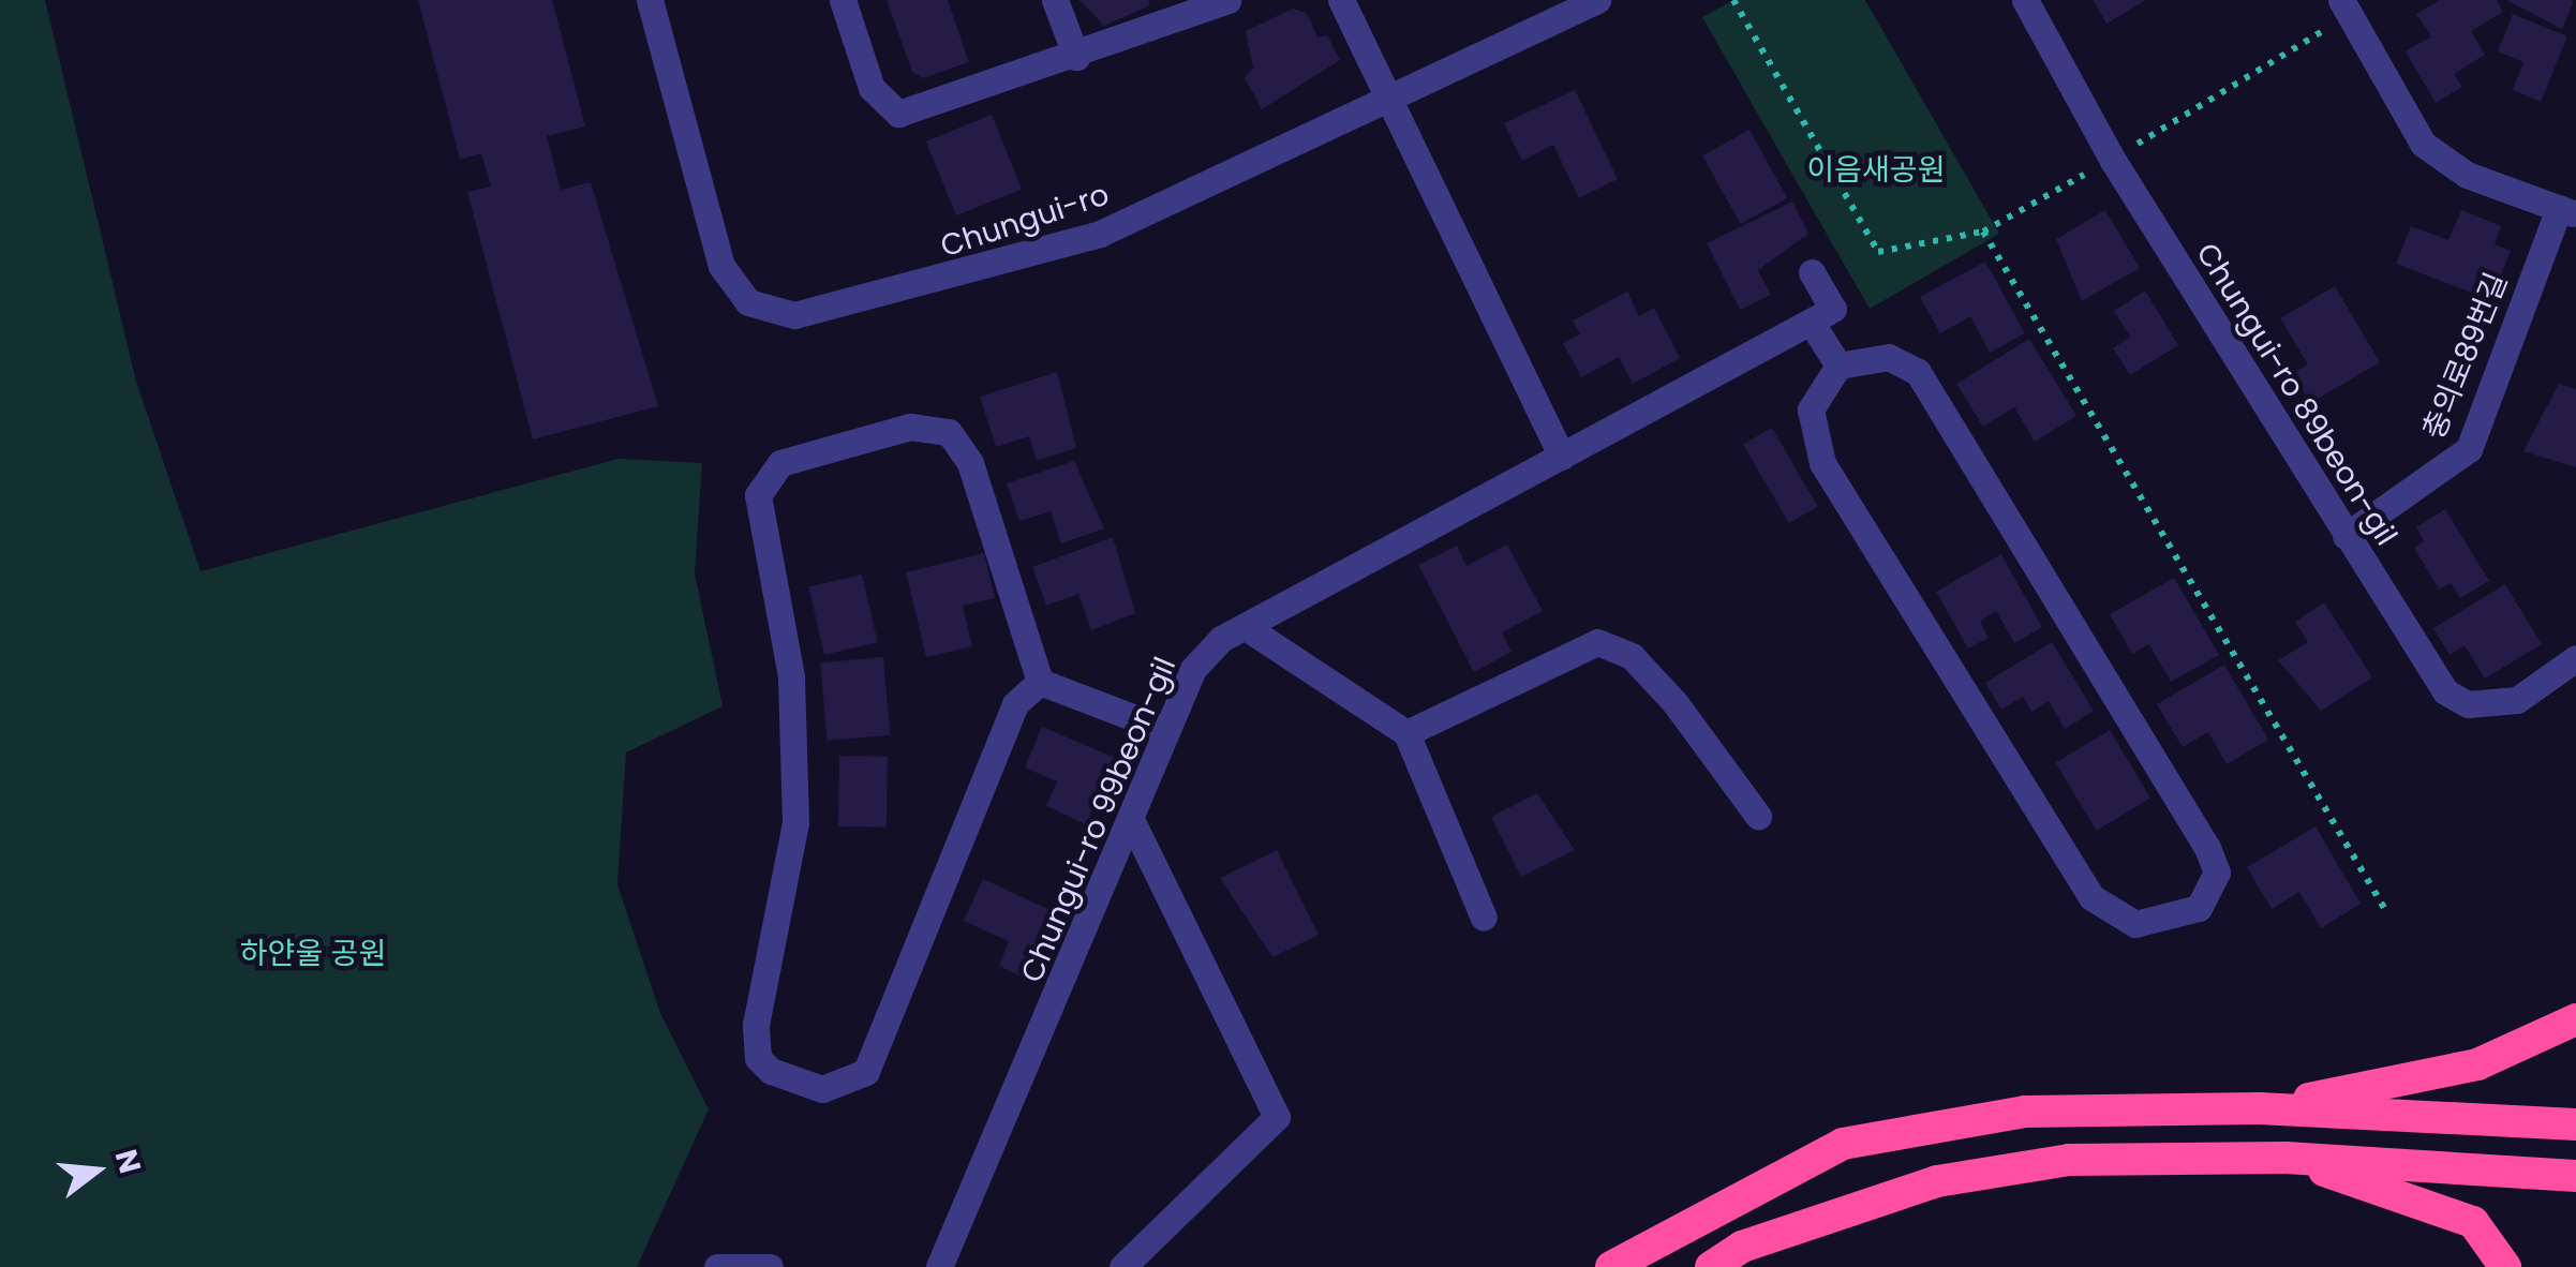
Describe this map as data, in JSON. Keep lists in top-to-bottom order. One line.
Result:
{"streets":{"street":["Chungui-ro","충의로89번길","Chungui-ro 89beon-gil","Chungui-ro 99beon-gil"]},"crossings":[["충의로89번길","Chungui-ro 89beon-gil"]],"parks":["이음새공원","하얀울 공원"],"north":"right"}
